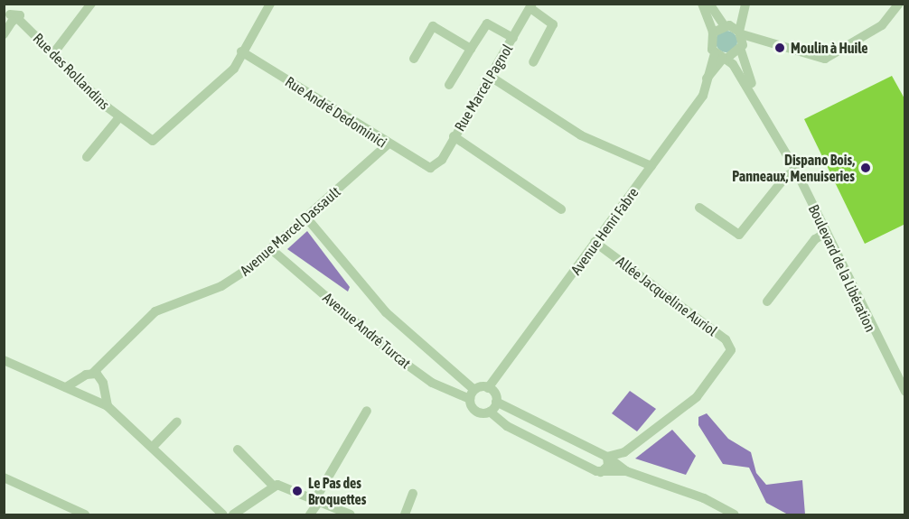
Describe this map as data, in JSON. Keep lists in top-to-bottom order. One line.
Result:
{"streets":{"street":["Rue des Rollandins","Rue Marcel Pagnol","Rue André Dedominici","Avenue Marcel Dassault","Avenue Henri Fabre","Boulevard de la Libération","Allée Jacqueline Auriol","Avenue André Turcat"]},"crossings":[["Rue des Rollandins","Rue André Dedominici"],["Rue Marcel Pagnol","Rue André Dedominici"],["Rue André Dedominici","Avenue Marcel Dassault"],["Avenue Marcel Dassault","Avenue André Turcat"],["Avenue Henri Fabre","Boulevard de la Libération"],["Avenue Henri Fabre","Allée Jacqueline Auriol"]],"places":["Moulin à Huile","Dispano Bois, Panneaux, Menuiseries","Le Pas des Broquettes"]}
